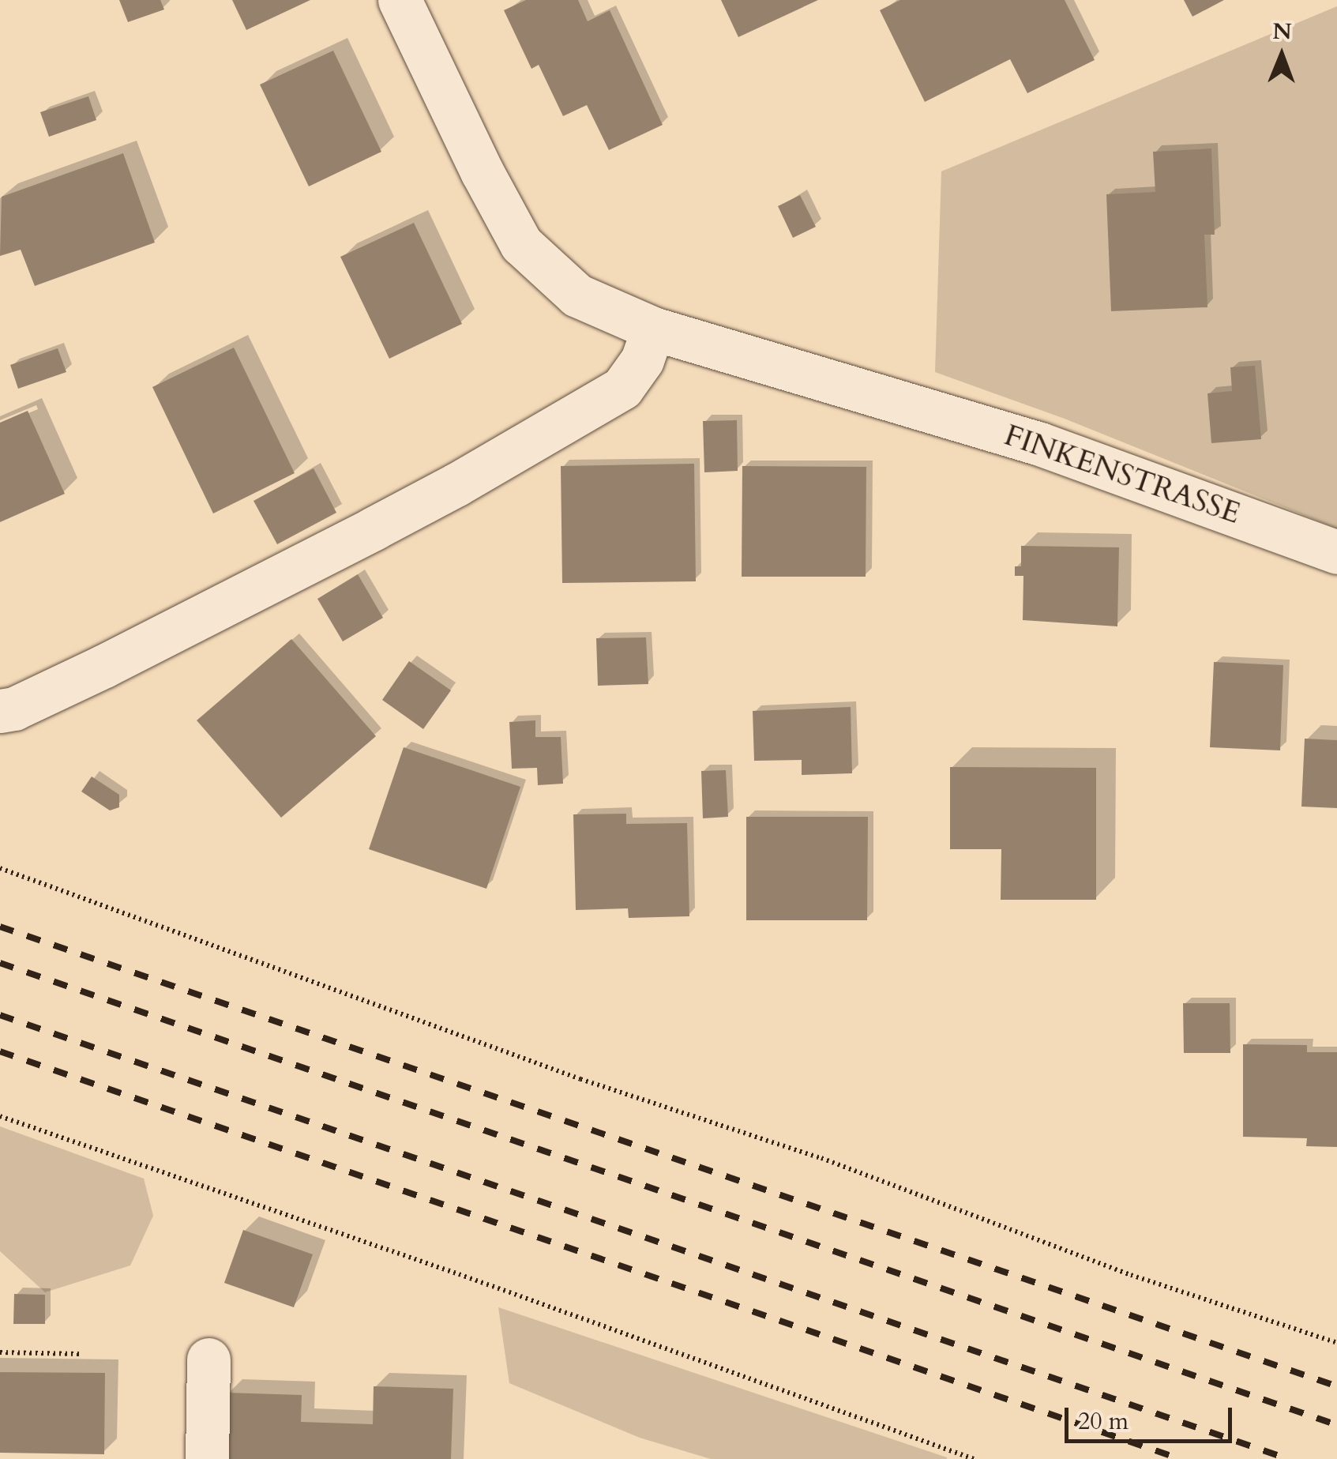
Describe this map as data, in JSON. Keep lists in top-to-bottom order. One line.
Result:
{"streets":{"street":["FINKENSTRASSE"]},"scale_bar":"20 m","north":"top"}
